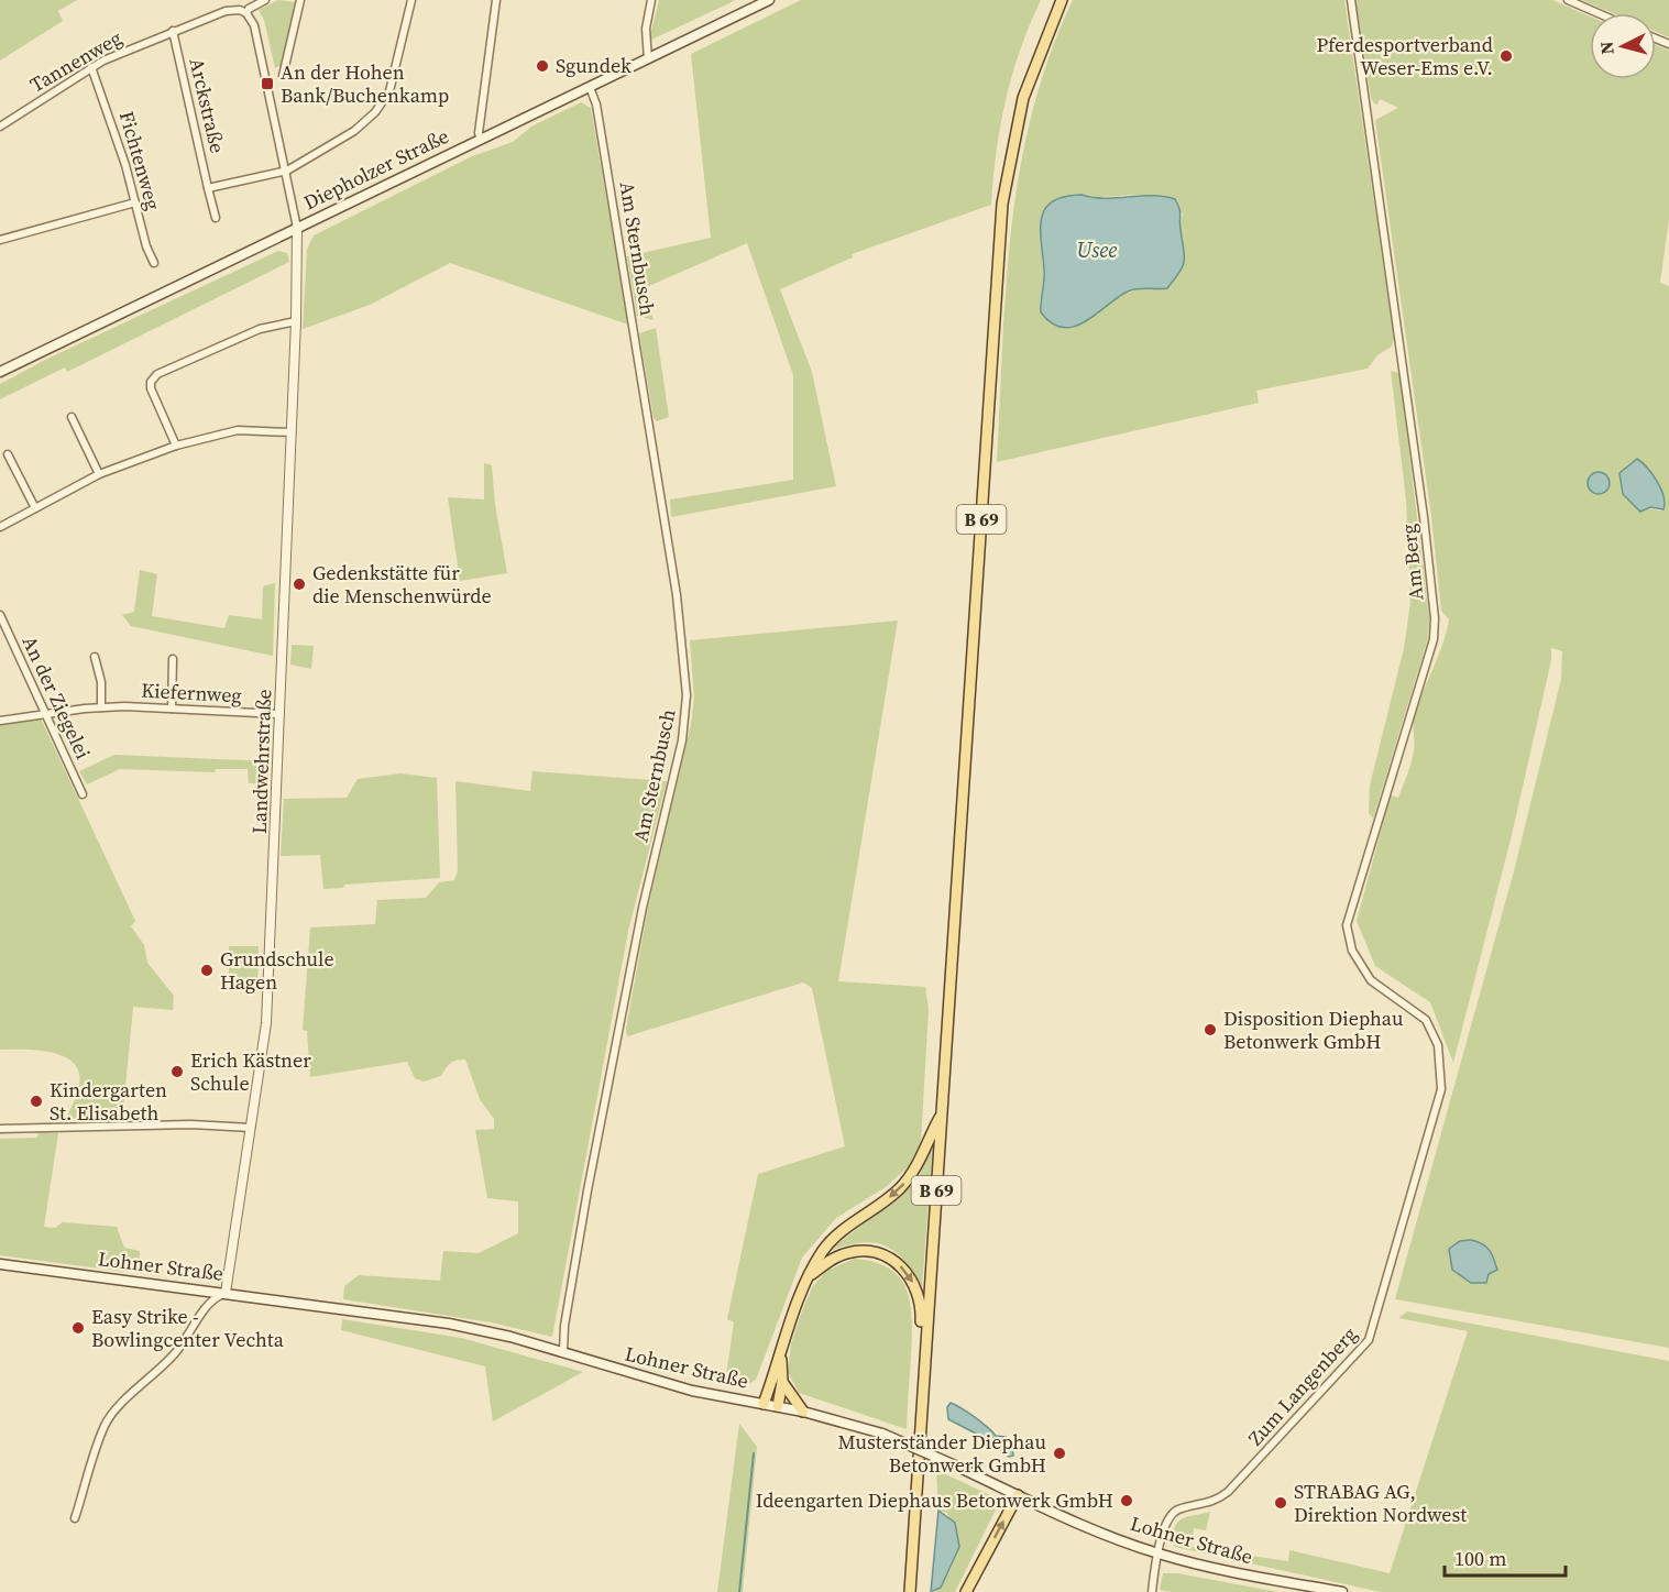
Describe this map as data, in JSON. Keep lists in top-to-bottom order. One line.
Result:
{"streets":{"main road":["Diepholzer Straße","B 69","Lohner Straße"],"street":["Tannenweg","Arckstraße","Fichtenweg","Am Sternbusch","Am Berg","Kiefernweg","An der Ziegelei","Landwehrstraße","Zum Langenberg"]},"crossings":[["Tannenweg","Arckstraße"],["Tannenweg","Fichtenweg"],["Diepholzer Straße","Am Sternbusch"],["Diepholzer Straße","Landwehrstraße"],["Am Sternbusch","Lohner Straße"],["Am Berg","Zum Langenberg"],["Kiefernweg","An der Ziegelei"],["Kiefernweg","Landwehrstraße"],["Landwehrstraße","Lohner Straße"],["Lohner Straße","Zum Langenberg"]],"water":["Usee"],"places":{"other":["Pferdesportverband Weser-Ems e.V.","Sgundek","Gedenkstätte für die Menschenwürde","Grundschule Hagen","Disposition Diephau Betonwerk GmbH","Erich Kästner Schule","Kindergarten St. Elisabeth","Easy Strike - Bowlingcenter Vechta","Musterständer Diephau Betonwerk GmbH","Ideengarten Diephaus Betonwerk GmbH","STRABAG AG, Direktion Nordwest"],"transit":["An der Hohen Bank/Buchenkamp"]},"scale_bar":"100 m","north":"left"}
